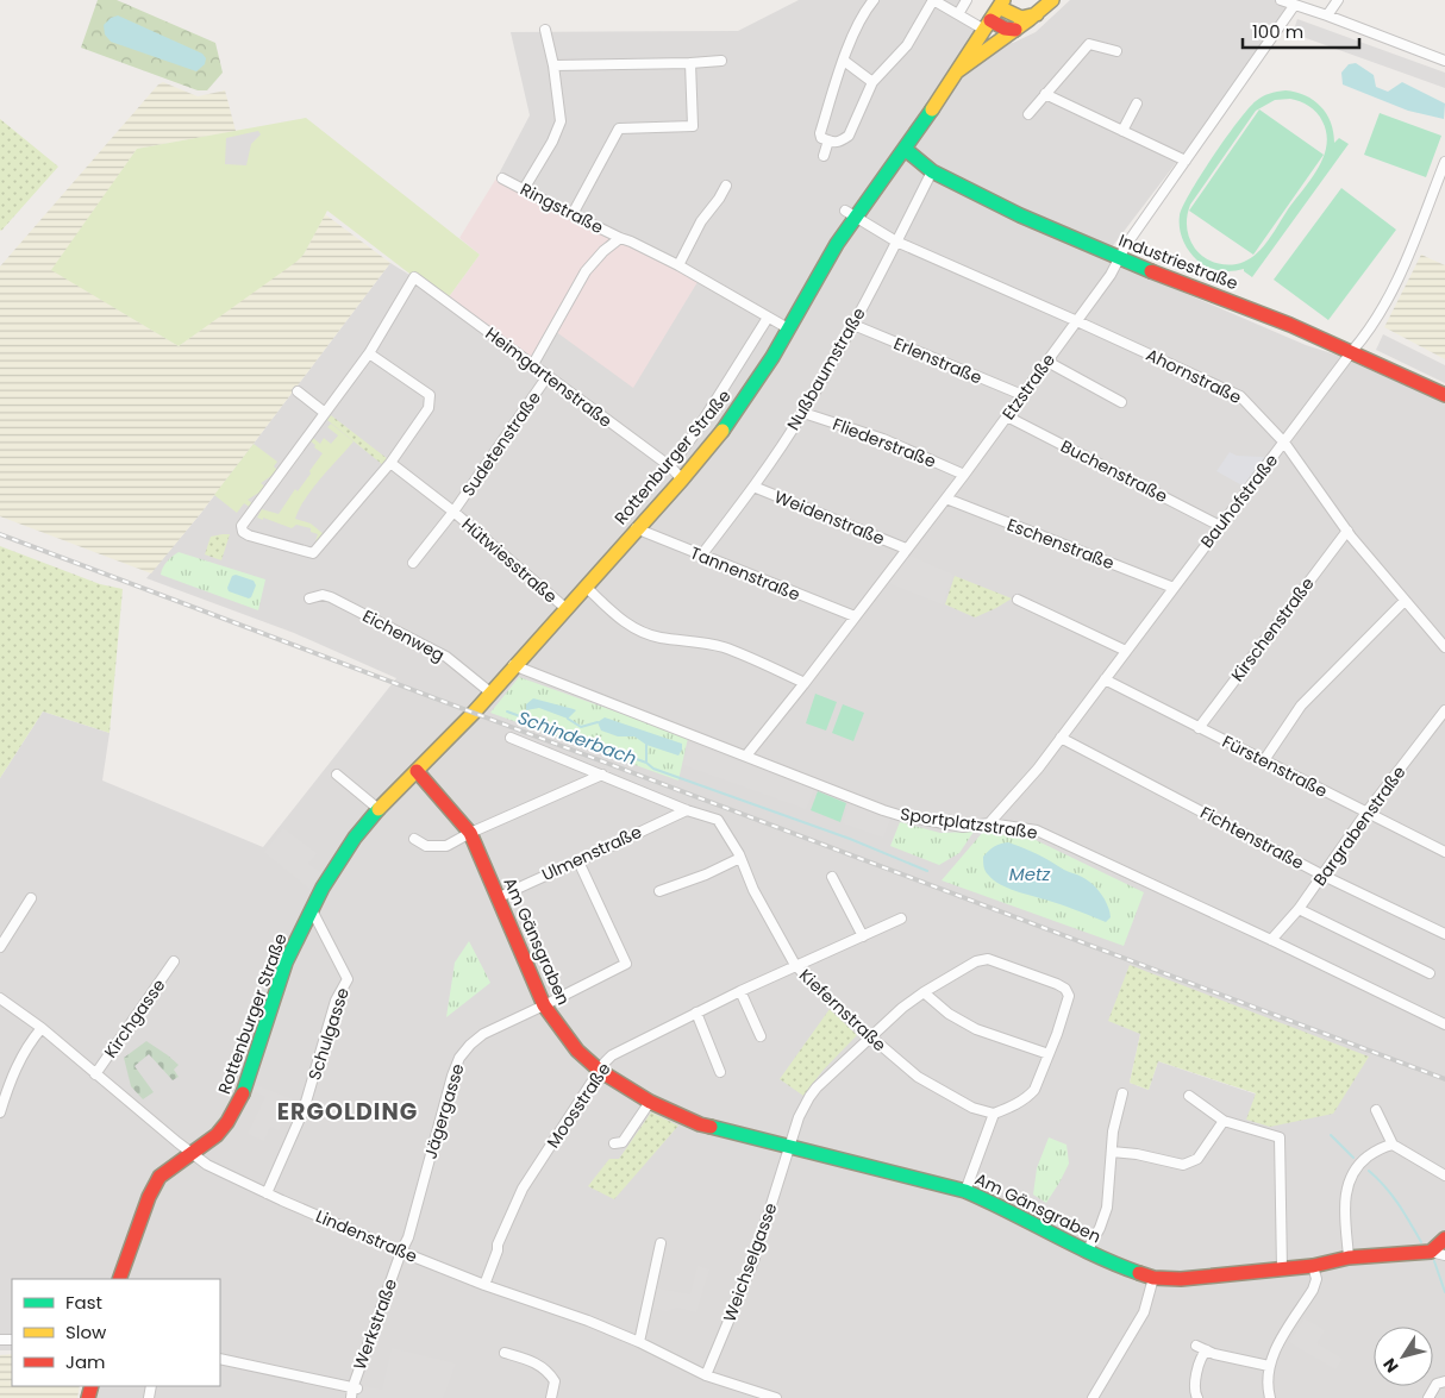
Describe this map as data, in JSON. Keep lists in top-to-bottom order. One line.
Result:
{"streets":{"main road":["Industriestraße","Rottenburger Straße","Am Gänsgraben"],"street":["Ringstraße","Erlenstraße","Nußbaumstraße","Ahornstraße","Heimgartenstraße","Etzstraße","Fliederstraße","Sudetenstraße","Buchenstraße","Bauhofstraße","Weidenstraße","Eschenstraße","Hütwiesstraße","Tannenstraße","Kirschenstraße","Eichenweg","Fürstenstraße","Sportplatzstraße","Bargrabenstraße","Fichtenstraße","Ulmenstraße","Kiefernstraße","Kirchgasse","Schulgasse","Moosstraße","Jägergasse","Lindenstraße","Weichselgasse","Werkstraße"]},"crossings":[["Ringstraße","Heimgartenstraße"],["Ringstraße","Rottenburger Straße"],["Industriestraße","Nußbaumstraße"],["Industriestraße","Etzstraße"],["Industriestraße","Rottenburger Straße"],["Industriestraße","Bauhofstraße"],["Erlenstraße","Nußbaumstraße"],["Erlenstraße","Etzstraße"],["Nußbaumstraße","Ahornstraße"],["Nußbaumstraße","Fliederstraße"],["Nußbaumstraße","Weidenstraße"],["Nußbaumstraße","Tannenstraße"],["Ahornstraße","Etzstraße"],["Ahornstraße","Rottenburger Straße"],["Ahornstraße","Bauhofstraße"],["Ahornstraße","Kirschenstraße"],["Heimgartenstraße","Sudetenstraße"],["Heimgartenstraße","Rottenburger Straße"],["Etzstraße","Fliederstraße"],["Etzstraße","Buchenstraße"],["Etzstraße","Weidenstraße"],["Etzstraße","Eschenstraße"],["Etzstraße","Tannenstraße"],["Etzstraße","Sportplatzstraße"],["Sudetenstraße","Hütwiesstraße"],["Rottenburger Straße","Hütwiesstraße"],["Rottenburger Straße","Tannenstraße"],["Rottenburger Straße","Eichenweg"],["Rottenburger Straße","Sportplatzstraße"],["Rottenburger Straße","Am Gänsgraben"],["Rottenburger Straße","Schulgasse"],["Rottenburger Straße","Lindenstraße"],["Buchenstraße","Bauhofstraße"],["Bauhofstraße","Eschenstraße"],["Bauhofstraße","Fürstenstraße"],["Bauhofstraße","Sportplatzstraße"],["Bauhofstraße","Fichtenstraße"],["Kirschenstraße","Fürstenstraße"],["Fürstenstraße","Bargrabenstraße"],["Sportplatzstraße","Bargrabenstraße"],["Bargrabenstraße","Fichtenstraße"],["Ulmenstraße","Am Gänsgraben"],["Ulmenstraße","Kiefernstraße"],["Ulmenstraße","Jägergasse"],["Am Gänsgraben","Moosstraße"],["Am Gänsgraben","Jägergasse"],["Am Gänsgraben","Weichselgasse"],["Kiefernstraße","Moosstraße"],["Kiefernstraße","Weichselgasse"],["Kirchgasse","Lindenstraße"],["Schulgasse","Lindenstraße"],["Moosstraße","Lindenstraße"],["Jägergasse","Lindenstraße"],["Jägergasse","Werkstraße"],["Lindenstraße","Weichselgasse"],["Lindenstraße","Werkstraße"]],"districts":["ERGOLDING"],"water":["Schinderbach","Metz"],"legend":["Fast","Slow","Jam"],"scale_bar":"100 m","north":"bottom left"}
